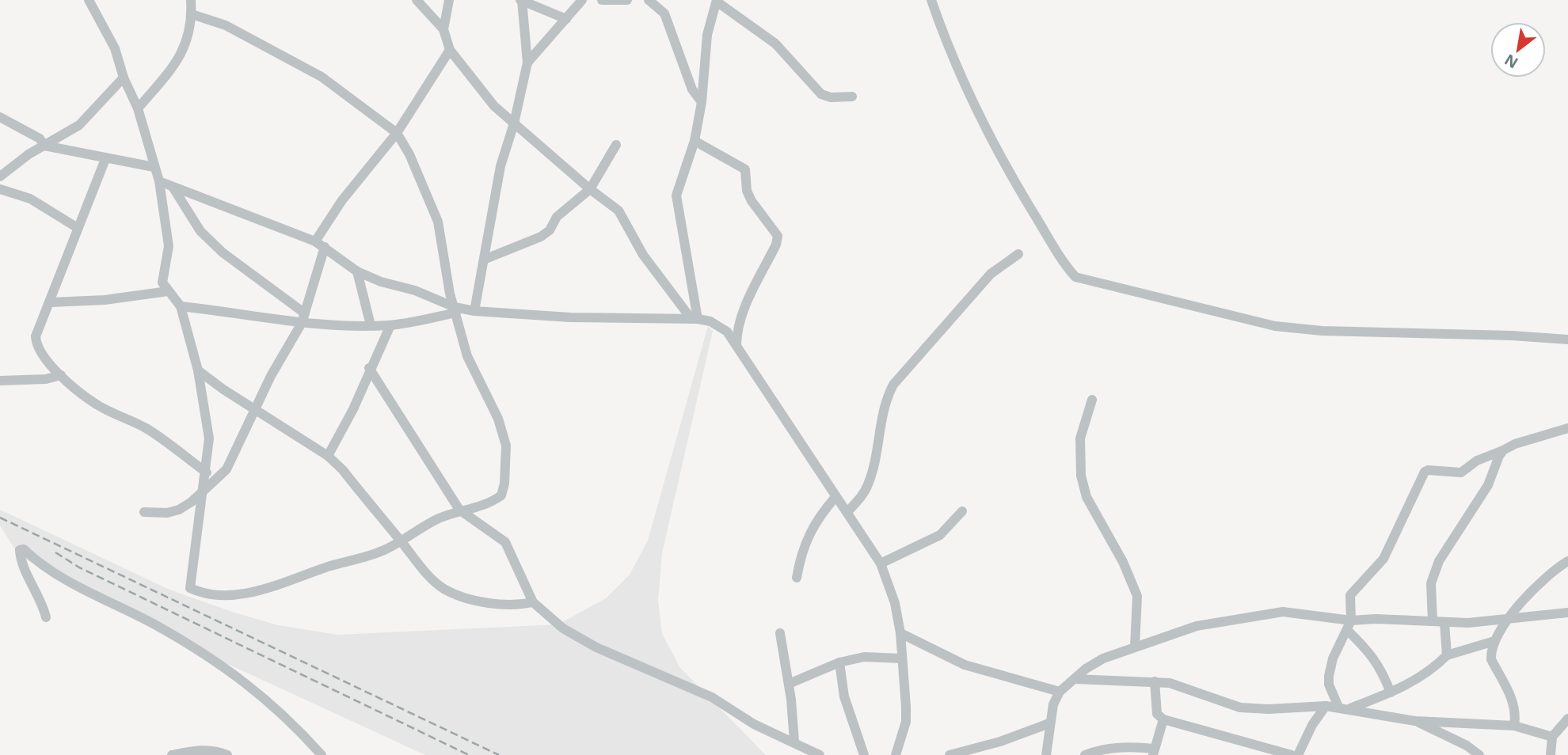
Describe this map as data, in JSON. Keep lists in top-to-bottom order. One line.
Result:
{"north":"bottom left"}
